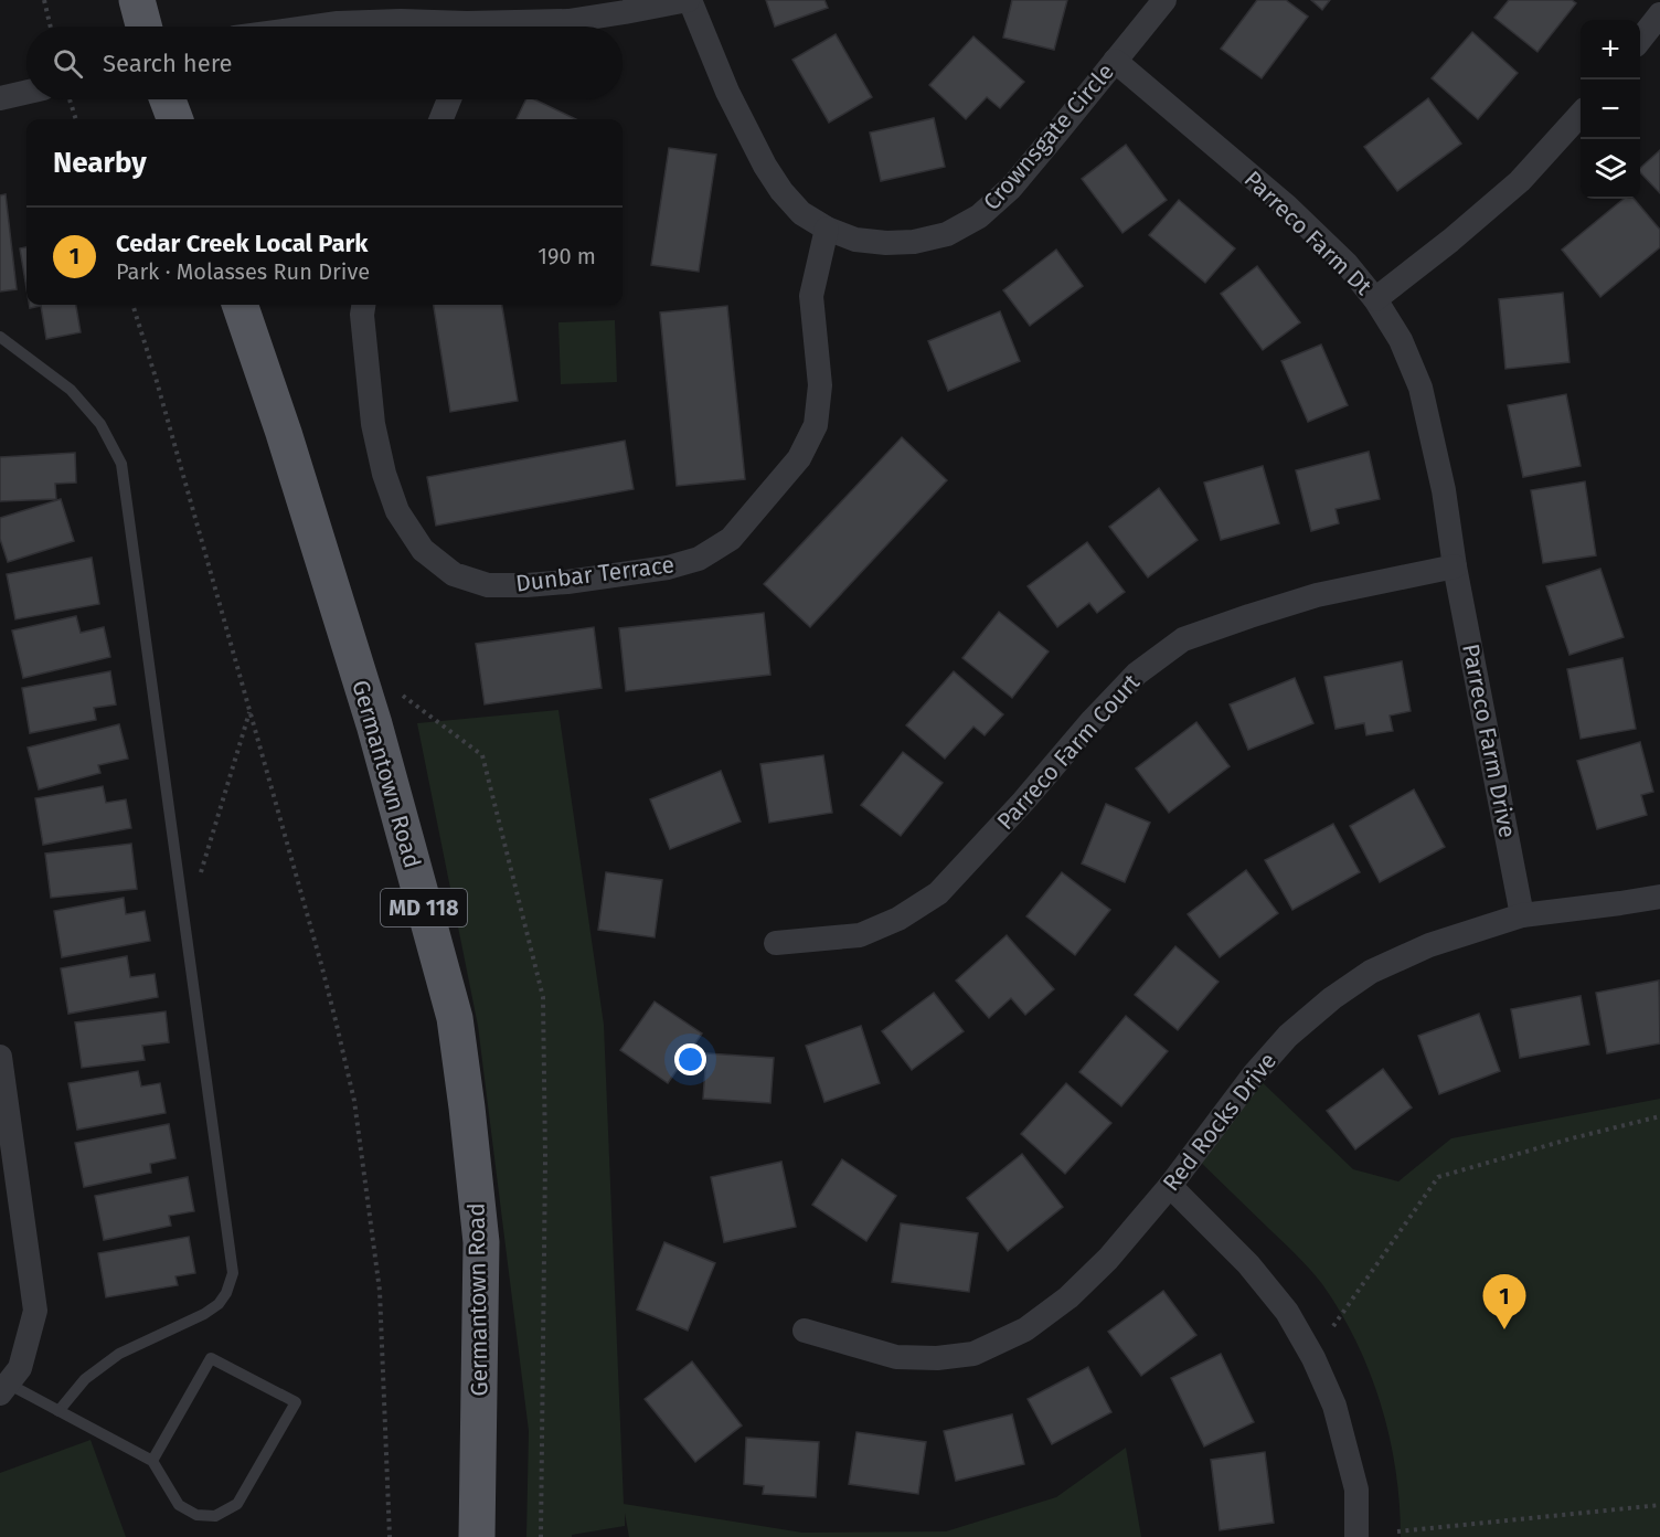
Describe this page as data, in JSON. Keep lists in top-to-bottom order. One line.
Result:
{"streets":{"main road":["Germantown Road","MD 118"],"street":["Crownsgate Circle","Parreco Farm Dt","Dunbar Terrace","Parreco Farm Drive","Parreco Farm Court","Red Rocks Drive"]},"crossings":[["Crownsgate Circle","Parreco Farm Dt"],["Crownsgate Circle","Dunbar Terrace"],["Parreco Farm Dt","Parreco Farm Drive"],["Parreco Farm Dt","Parreco Farm Court"],["Parreco Farm Drive","Parreco Farm Court"],["Parreco Farm Drive","Red Rocks Drive"]],"page":{"map_buttons":["+","−"],"search":"Search here","heading":"Nearby","list":[{"mark":"1","name":"Cedar Creek Local Park","note":"Park · Molasses Run Drive","value":"190 m"}],"pins":"1"}}
